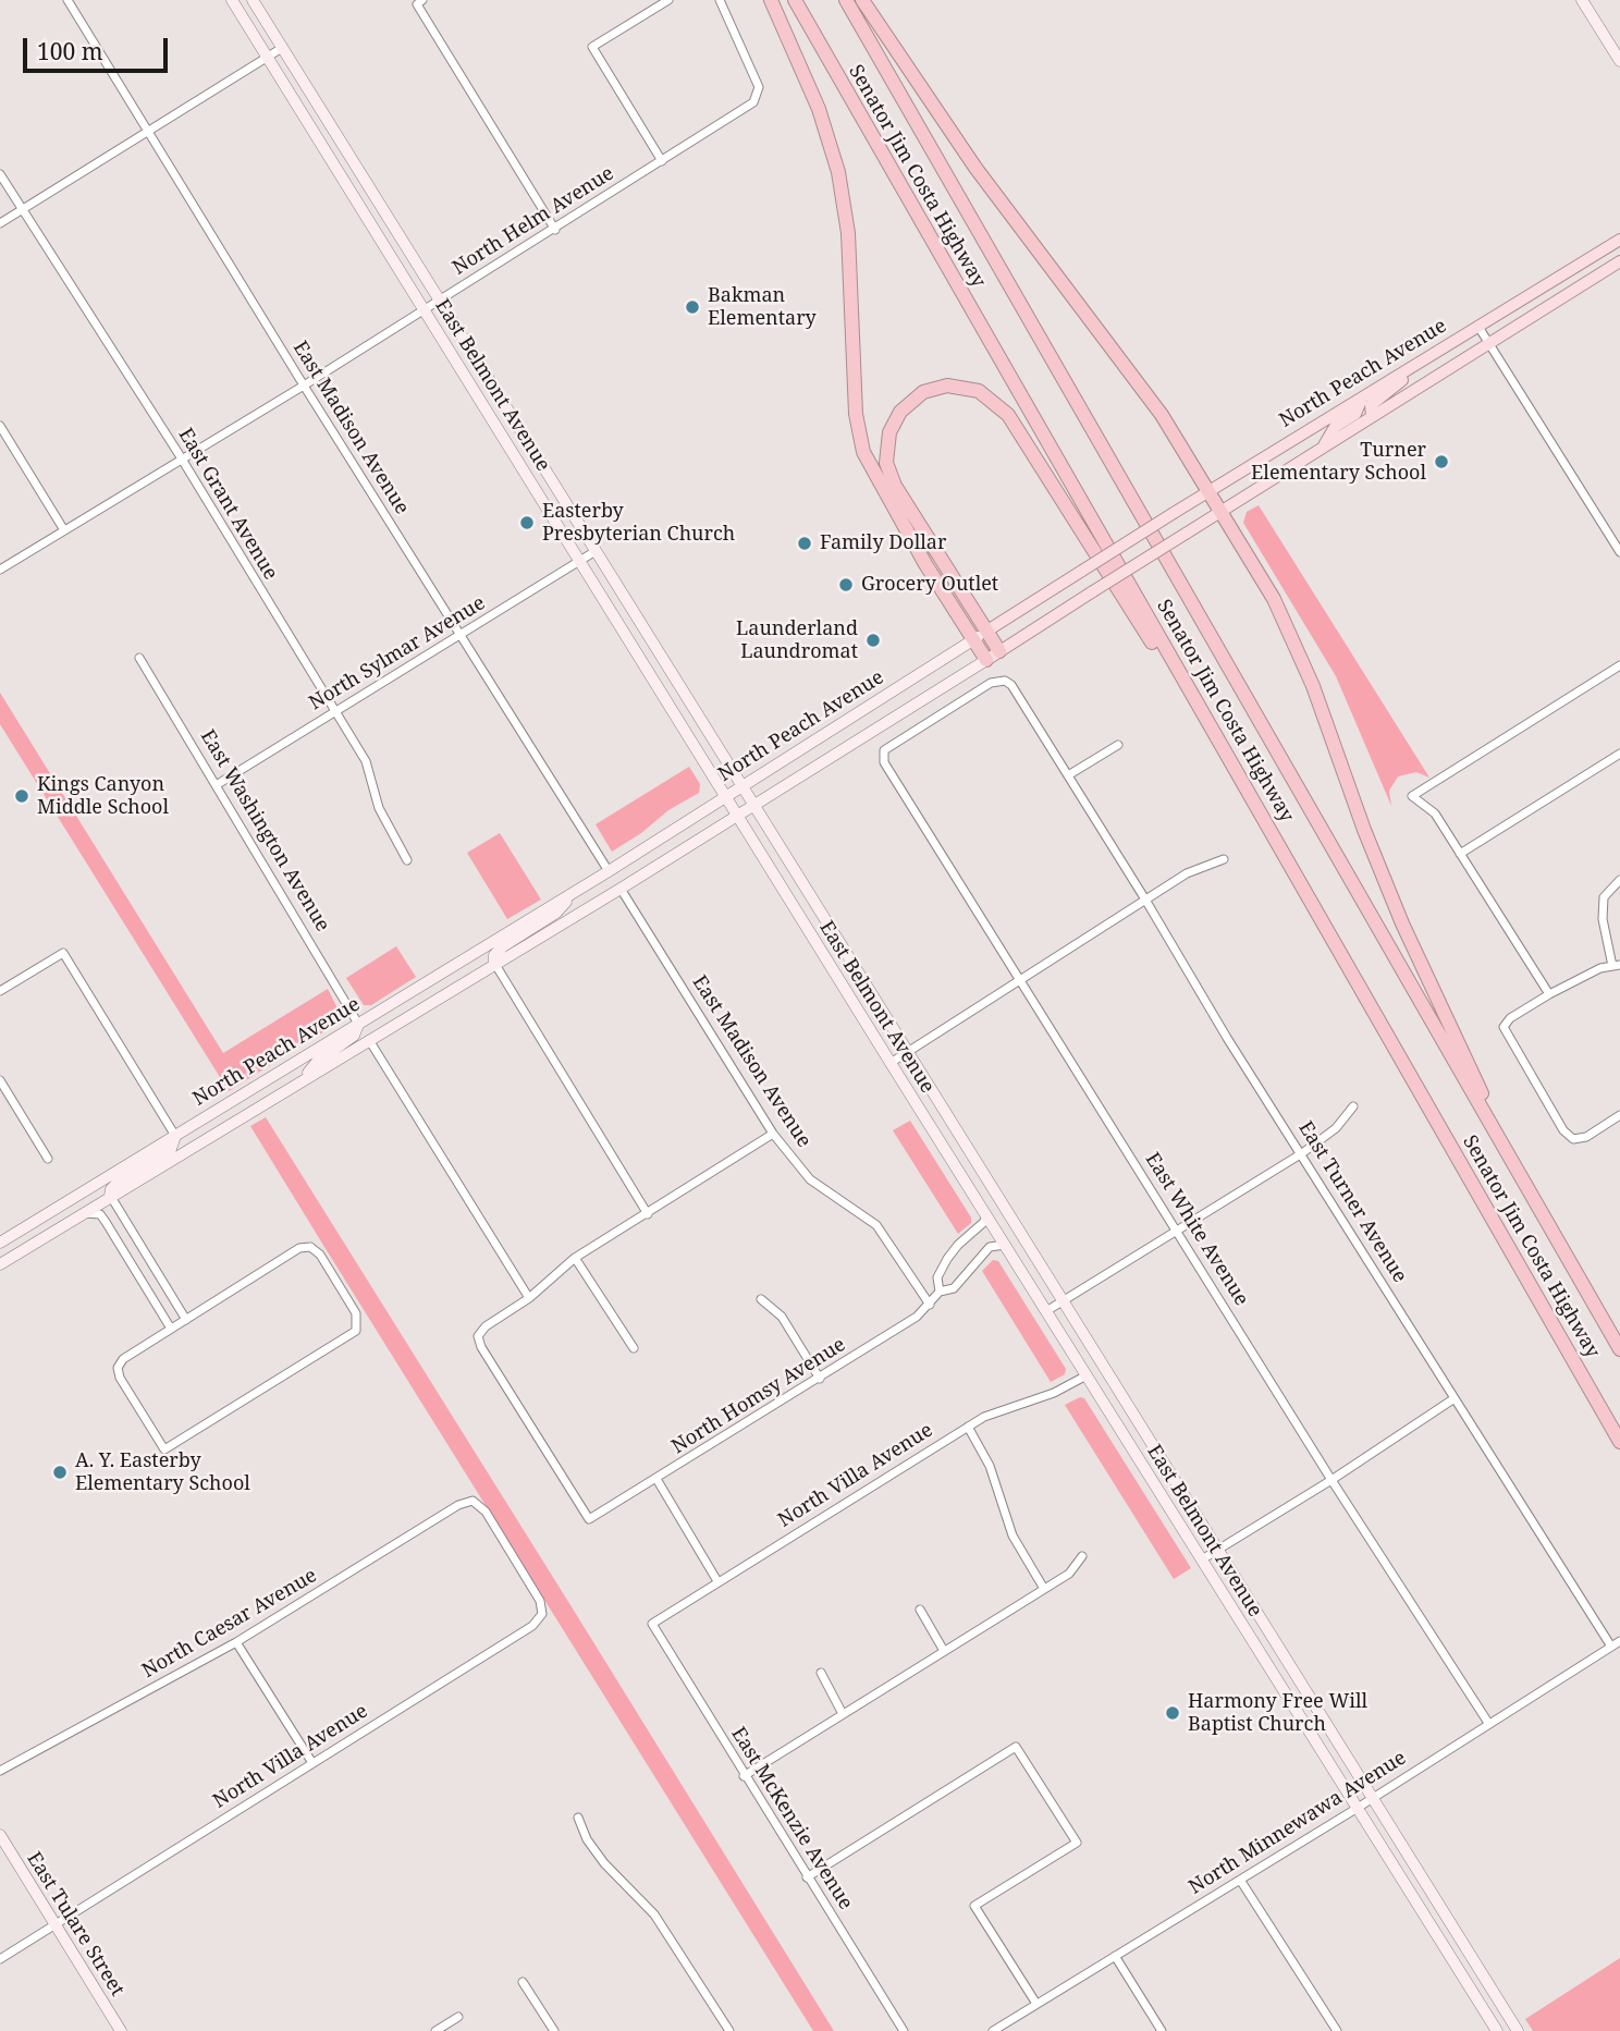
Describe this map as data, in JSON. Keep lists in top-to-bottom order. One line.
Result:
{"streets":{"highway":["Senator Jim Costa Highway"],"main road":["North Peach Avenue","East Belmont Avenue","East Tulare Street"],"street":["North Helm Avenue","East Madison Avenue","East Grant Avenue","North Sylmar Avenue","East Washington Avenue","East Turner Avenue","East White Avenue","North Homsy Avenue","North Villa Avenue","North Caesar Avenue","East McKenzie Avenue","North Minnewawa Avenue"]},"crossings":[["North Helm Avenue","East Belmont Avenue"],["North Helm Avenue","East Madison Avenue"],["North Helm Avenue","East Grant Avenue"],["North Peach Avenue","East Belmont Avenue"],["North Peach Avenue","East Madison Avenue"],["North Peach Avenue","East Washington Avenue"],["East Belmont Avenue","North Sylmar Avenue"],["East Belmont Avenue","North Homsy Avenue"],["East Belmont Avenue","North Villa Avenue"],["East Belmont Avenue","North Minnewawa Avenue"],["East Madison Avenue","North Sylmar Avenue"],["East Madison Avenue","North Homsy Avenue"],["East Grant Avenue","North Sylmar Avenue"],["North Sylmar Avenue","East Washington Avenue"],["East Turner Avenue","East White Avenue"],["East Turner Avenue","North Minnewawa Avenue"],["East White Avenue","North Minnewawa Avenue"],["North Villa Avenue","North Caesar Avenue"],["North Villa Avenue","East McKenzie Avenue"],["North Villa Avenue","East Tulare Street"]],"places":["Bakman Elementary","Turner Elementary School","Easterby Presbyterian Church","Family Dollar","Grocery Outlet","Launderland Laundromat","Kings Canyon Middle School","A. Y. Easterby Elementary School","Harmony Free Will Baptist Church"],"scale_bar":"100 m"}
